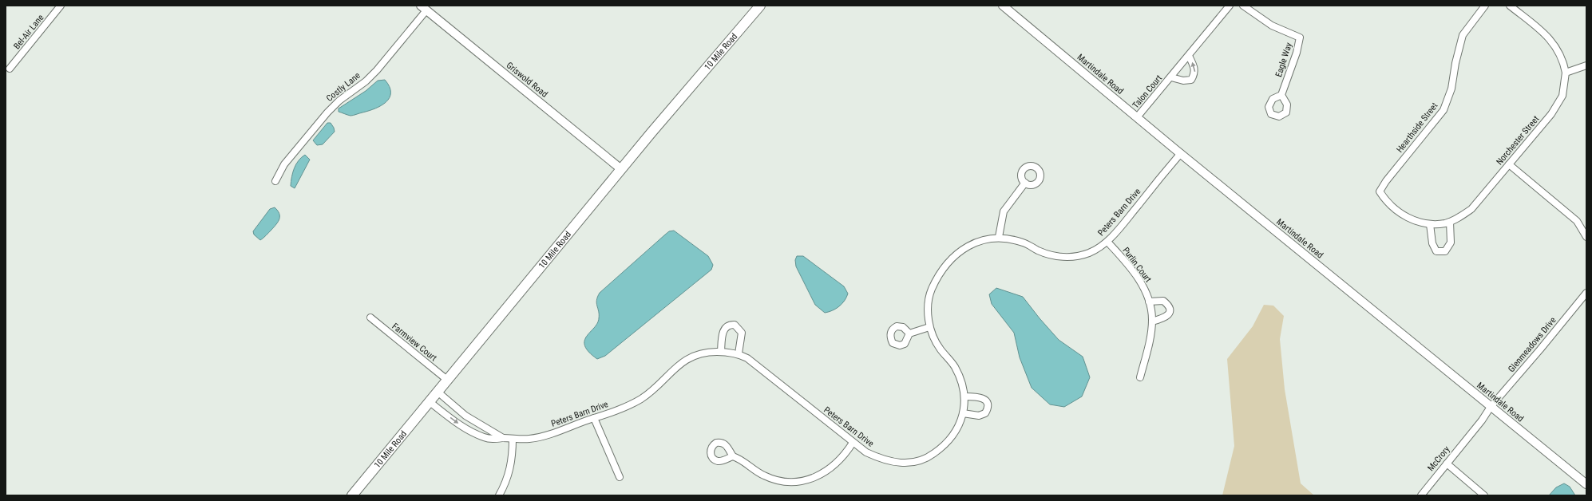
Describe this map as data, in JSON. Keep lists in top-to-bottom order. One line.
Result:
{"streets":{"main road":["10 Mile Road"],"street":["Bel-Air Lane","Eagle Way","Martindale Road","Griswold Road","Costly Lane","Talon Court","Hearthside Street","Norchester Street","Peters Barn Drive","Purlin Court","Farmview Court","Glenmeadows Drive","McCrory"]},"crossings":[["10 Mile Road","Griswold Road"],["10 Mile Road","Peters Barn Drive"],["10 Mile Road","Farmview Court"],["Martindale Road","Talon Court"],["Martindale Road","Peters Barn Drive"],["Martindale Road","Glenmeadows Drive"],["Griswold Road","Costly Lane"],["Hearthside Street","Norchester Street"],["Peters Barn Drive","Purlin Court"],["Glenmeadows Drive","McCrory"]]}
